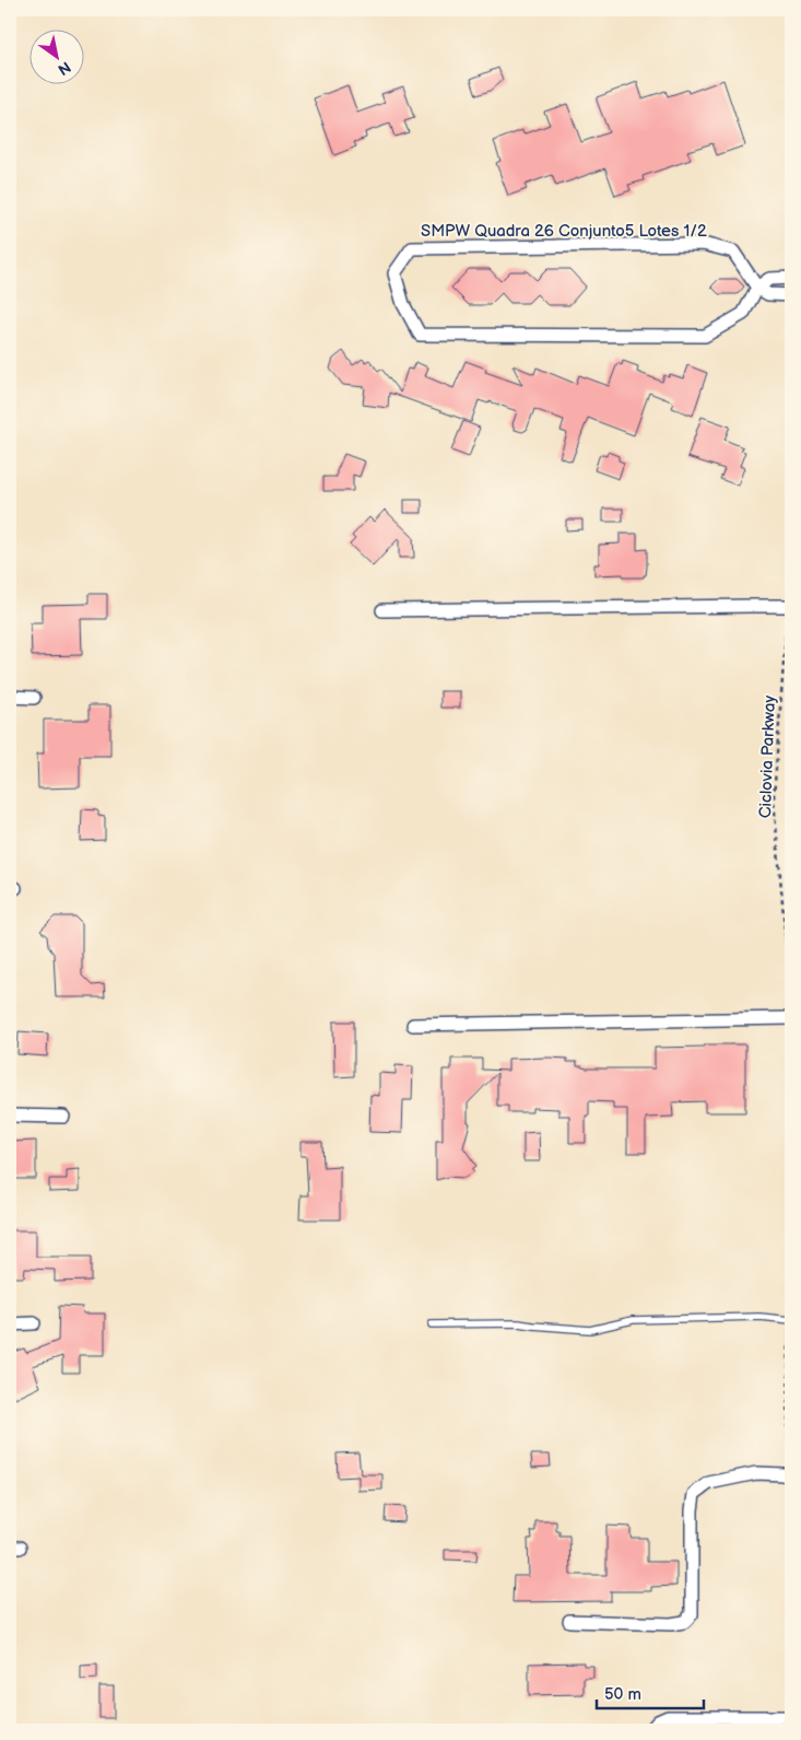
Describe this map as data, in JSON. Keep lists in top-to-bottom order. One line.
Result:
{"streets":{"street":["SMPW Quadra 26 Conjunto5 Lotes 1/2"],"path":["Ciclovia Parkway"]},"scale_bar":"50 m","north":"bottom right"}
